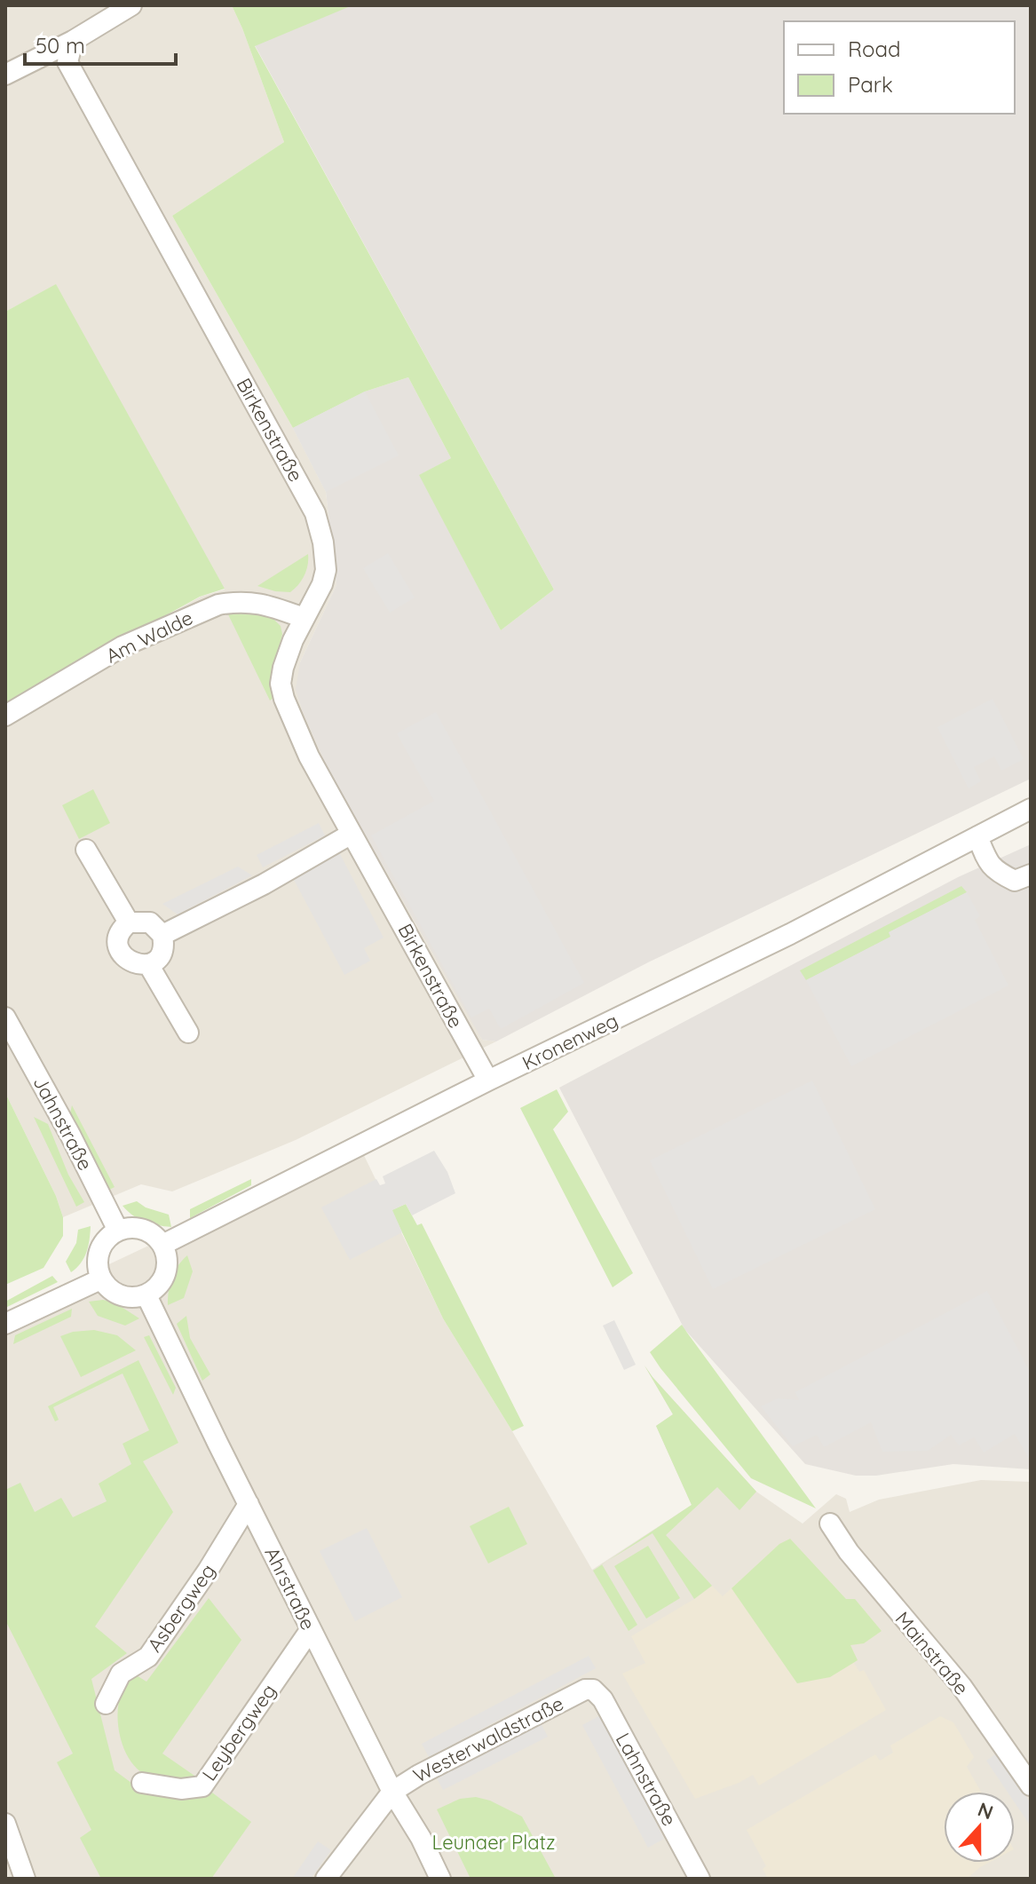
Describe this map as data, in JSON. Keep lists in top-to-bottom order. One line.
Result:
{"streets":{"street":["Birkenstraße","Am Walde","Kronenweg","Jahnstraße","Ahrstraße","Asbergweg","Mainstraße","Leybergweg","Westerwaldstraße","Lahnstraße"]},"crossings":[["Birkenstraße","Am Walde"],["Birkenstraße","Kronenweg"],["Kronenweg","Jahnstraße"],["Kronenweg","Ahrstraße"],["Jahnstraße","Ahrstraße"],["Ahrstraße","Asbergweg"],["Ahrstraße","Leybergweg"],["Ahrstraße","Westerwaldstraße"],["Westerwaldstraße","Lahnstraße"]],"parks":["Leunaer Platz"],"legend":["Road","Park"],"scale_bar":"50 m","north":"top"}
